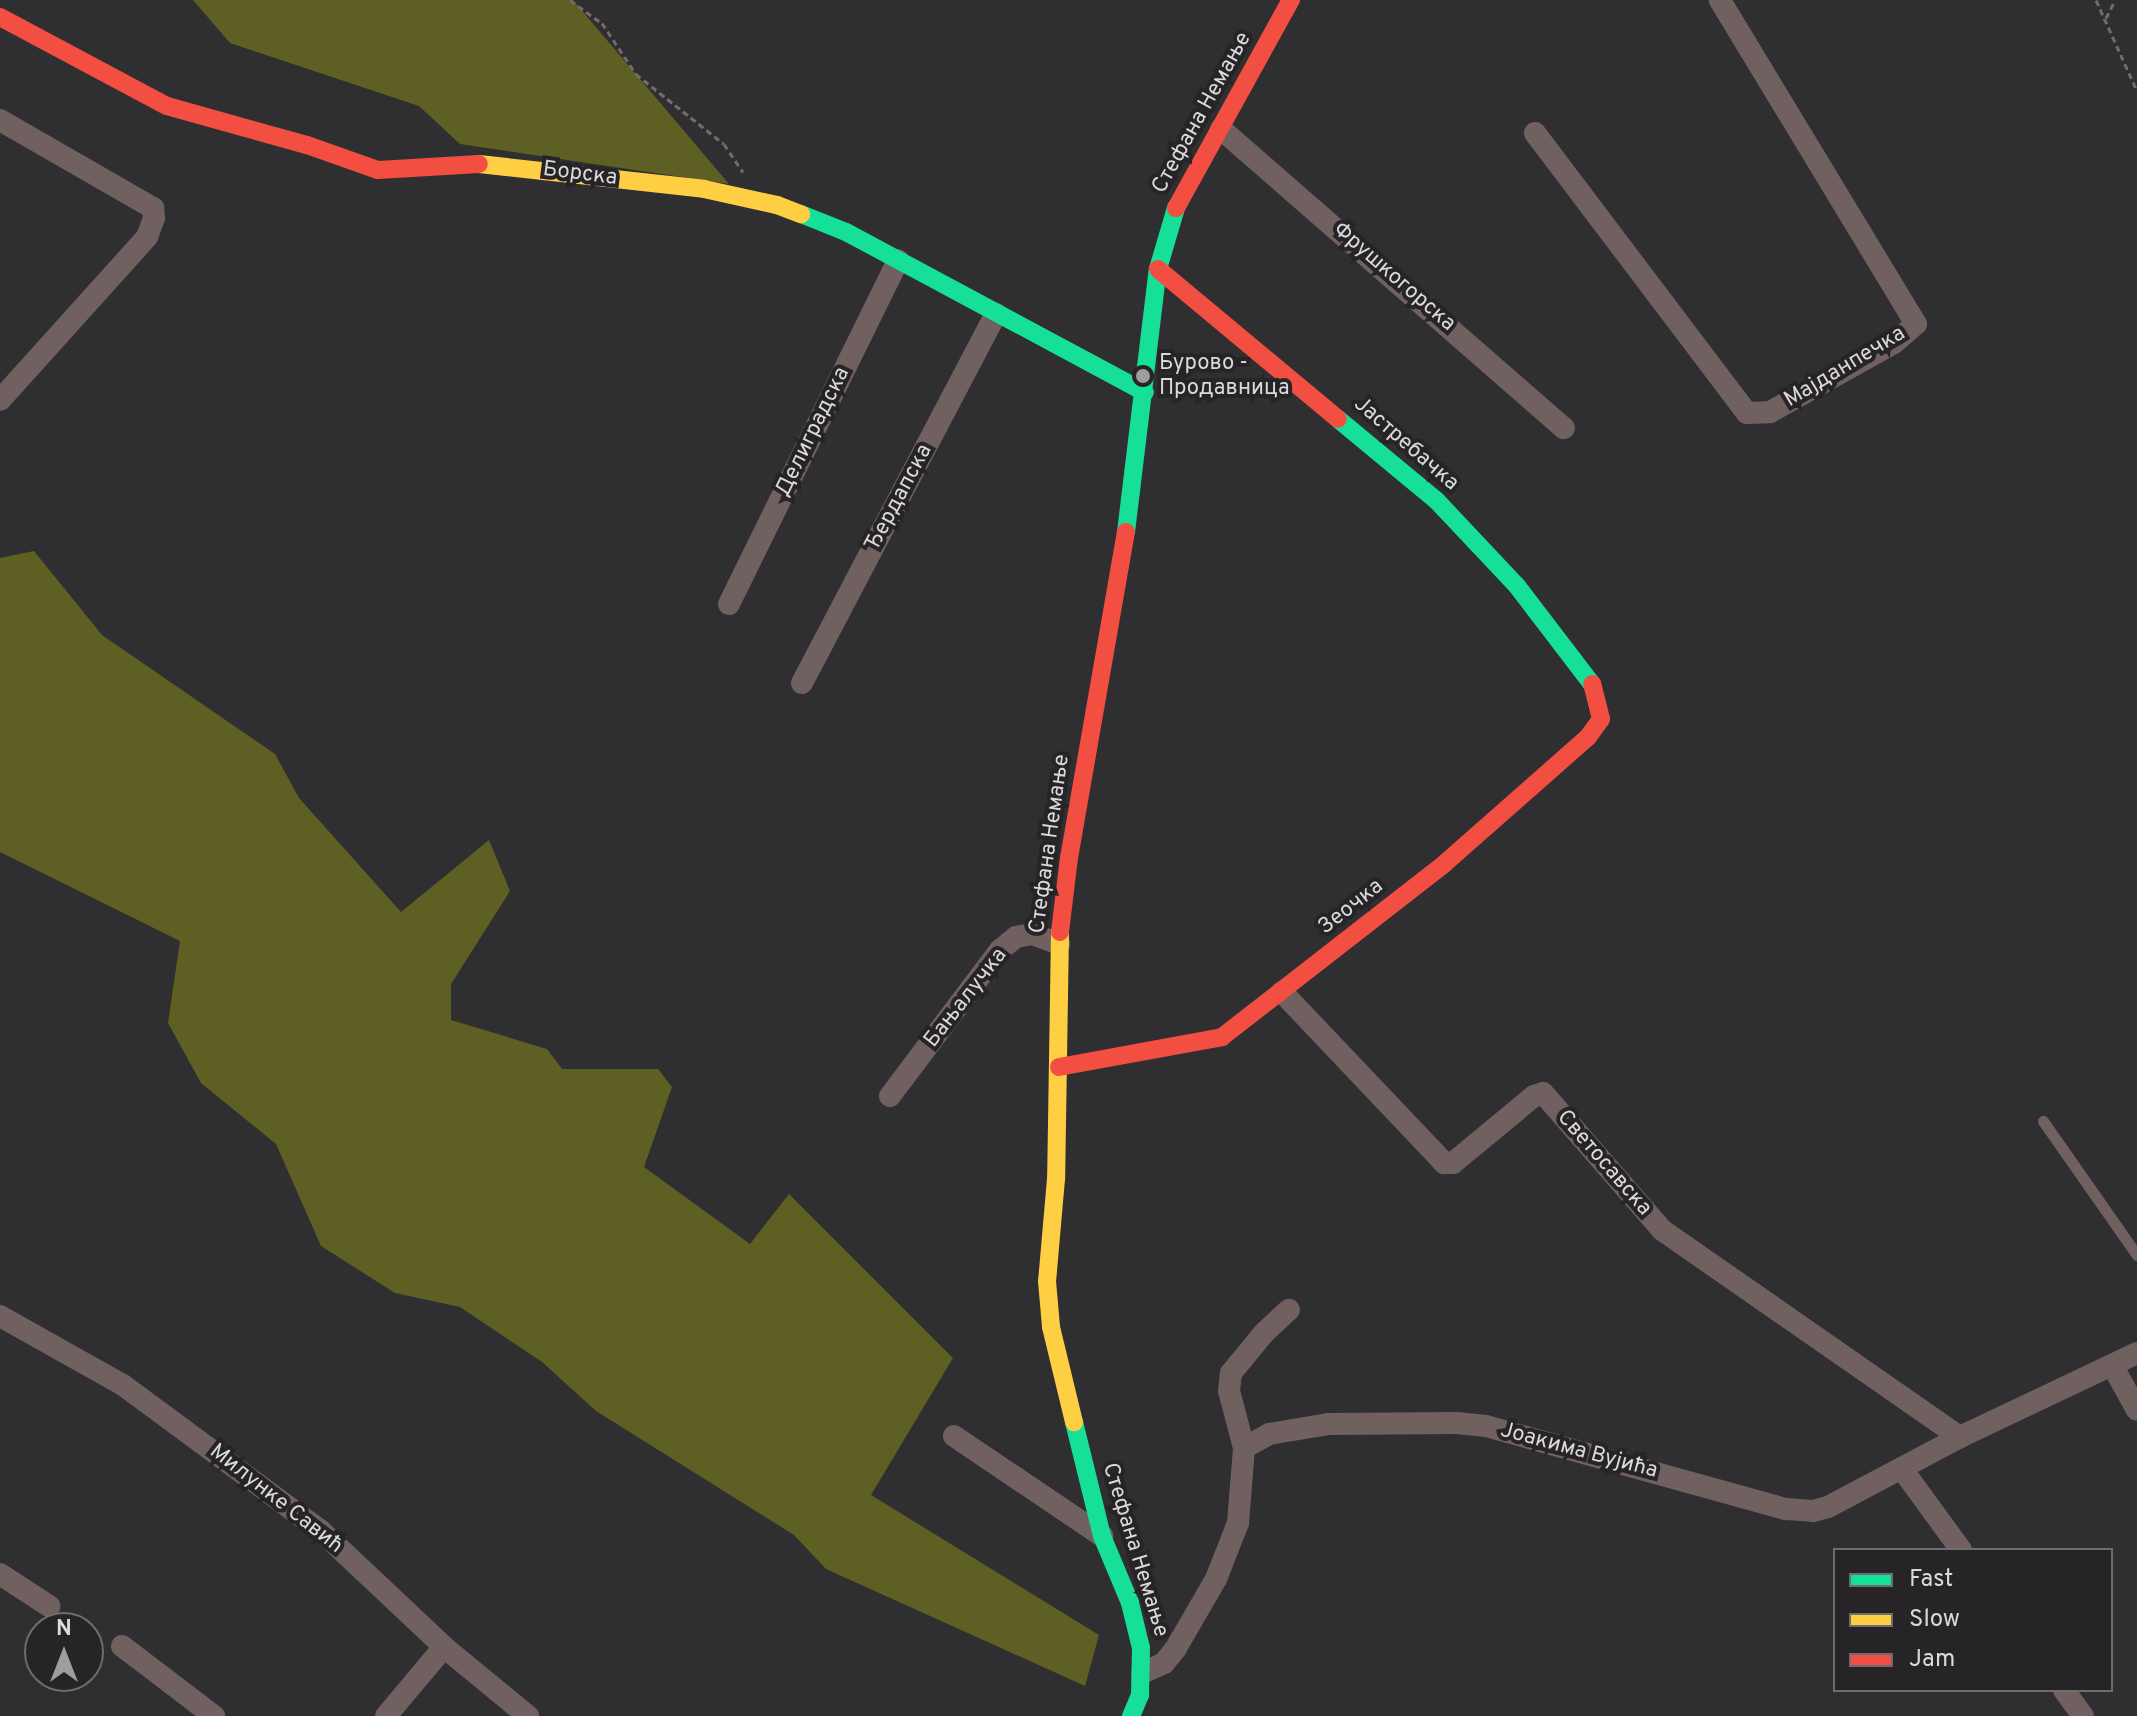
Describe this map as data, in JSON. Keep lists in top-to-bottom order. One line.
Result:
{"streets":{"street":["Стефана Немање","Борска","Фрушкогорска","Мајданпечка","Делиградска","Јастребачка","Ђердапска","Зеочка","Бањалучка","Светосавска","Јоакима Вујића","Милунке Савић"]},"crossings":[["Стефана Немање","Борска"],["Стефана Немање","Фрушкогорска"],["Стефана Немање","Јастребачка"],["Стефана Немање","Зеочка"],["Стефана Немање","Бањалучка"],["Борска","Делиградска"],["Борска","Ђердапска"],["Јастребачка","Зеочка"],["Зеочка","Светосавска"],["Светосавска","Јоакима Вујића"]],"places":["Бурово - Продавница"],"legend":["Fast","Slow","Jam"],"north":"top"}
